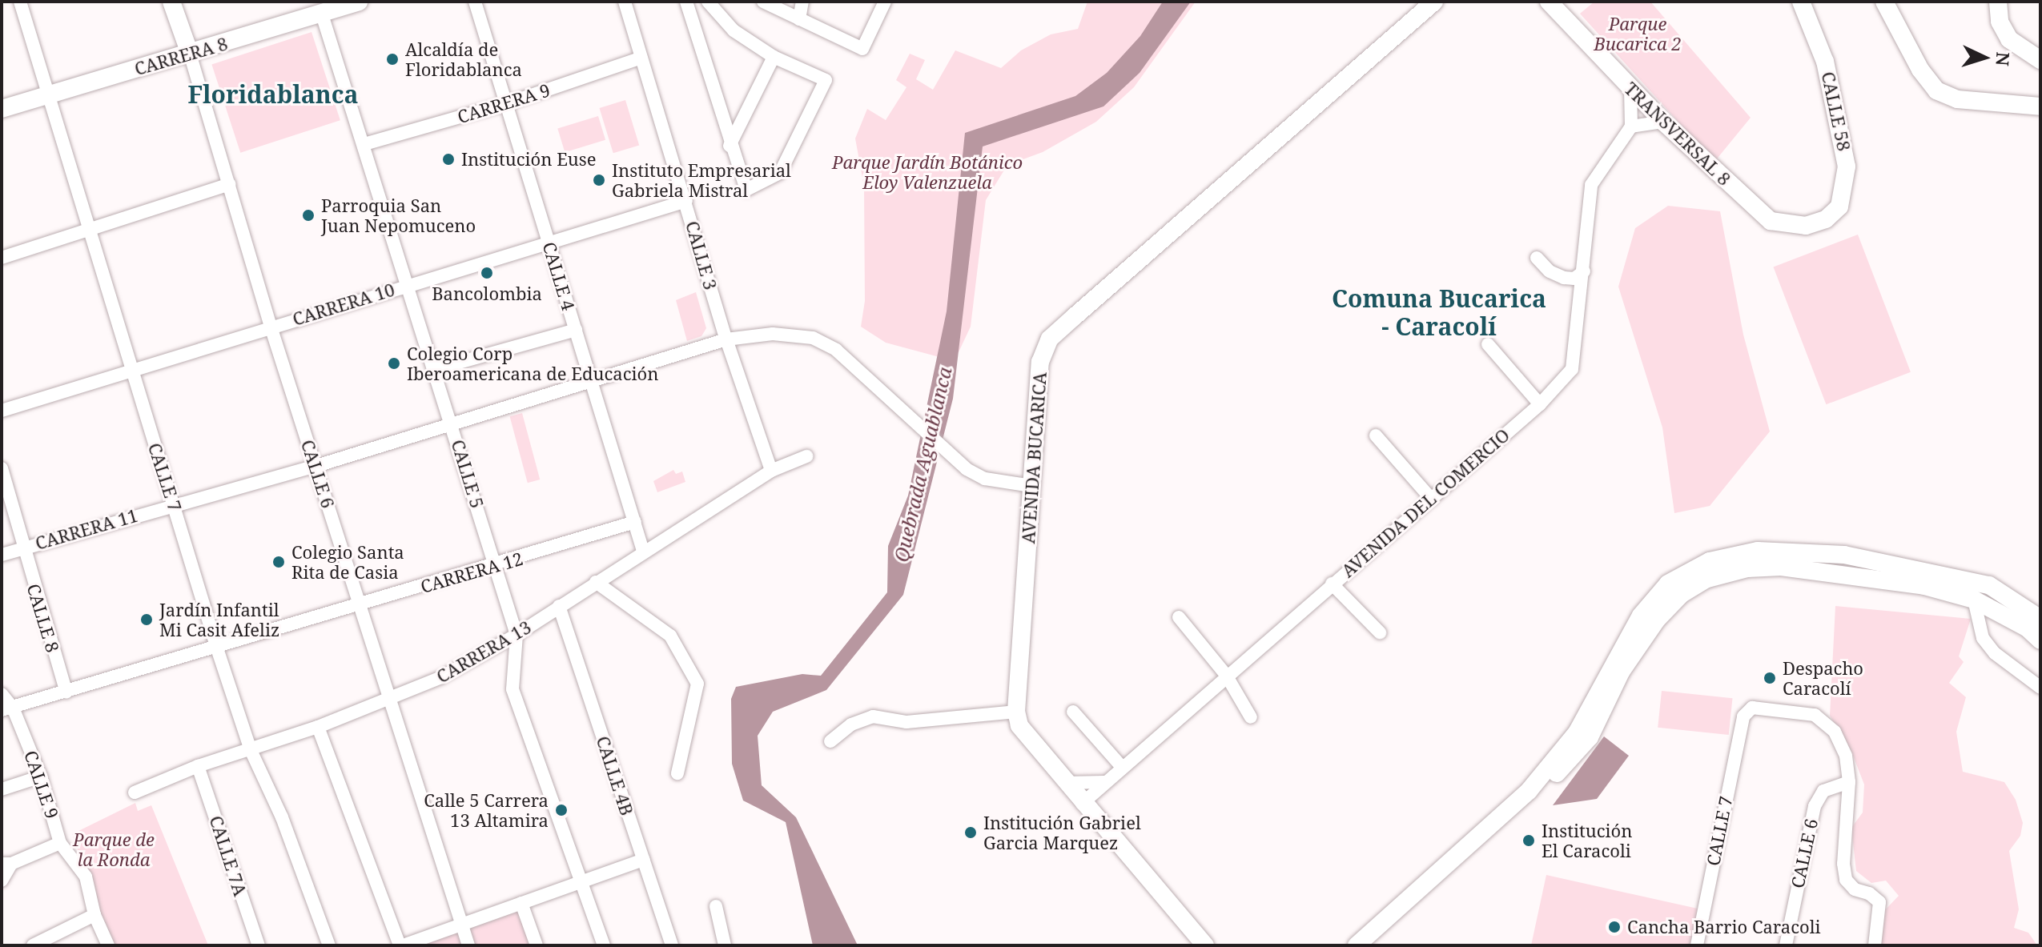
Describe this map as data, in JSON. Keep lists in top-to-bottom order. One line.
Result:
{"streets":{"main road":["CARRERA 8","CALLE 58","TRANSVERSAL 8","AVENIDA BUCARICA","CALLE 6"],"street":["CARRERA 9","CALLE 3","CALLE 4","CARRERA 10","CALLE 5","CALLE 7","AVENIDA DEL COMERCIO","CARRERA 11","CARRERA 12","CALLE 8","CARRERA 13","CALLE 4B","CALLE 9","CALLE 7A"]},"crossings":[["CARRERA 8","CALLE 6"],["CARRERA 8","CALLE 5"],["CARRERA 8","CALLE 7"],["CARRERA 9","CALLE 3"],["CARRERA 9","CALLE 4"],["CARRERA 9","CALLE 5"],["CALLE 58","TRANSVERSAL 8"],["CALLE 3","CARRERA 10"],["CALLE 3","CARRERA 11"],["CALLE 3","CARRERA 13"],["CALLE 4","CARRERA 10"],["CALLE 4","CARRERA 11"],["CALLE 4","CARRERA 12"],["CALLE 4","CARRERA 13"],["CARRERA 10","CALLE 6"],["CARRERA 10","CALLE 5"],["CARRERA 10","CALLE 7"],["AVENIDA BUCARICA","CARRERA 11"],["CALLE 6","CALLE 7"],["CALLE 6","CARRERA 11"],["CALLE 6","CARRERA 12"],["CALLE 6","CARRERA 13"],["CALLE 5","CARRERA 11"],["CALLE 5","CARRERA 12"],["CALLE 5","CARRERA 13"],["CALLE 7","CARRERA 11"],["CALLE 7","CARRERA 12"],["CALLE 7","CARRERA 13"],["CARRERA 11","CALLE 8"],["CARRERA 12","CALLE 8"],["CARRERA 12","CALLE 9"],["CARRERA 13","CALLE 4B"],["CARRERA 13","CALLE 7A"]],"districts":["Floridablanca","Comuna Bucarica - Caracolí"],"water":["Quebrada Aguablanca"],"parks":["Parque Bucarica 2","Parque Jardín Botánico Eloy Valenzuela","Parque de la Ronda"],"places":["Alcaldía de Floridablanca","Institución Euse","Instituto Empresarial Gabriela Mistral","Parroquia San Juan Nepomuceno","Bancolombia","Colegio Corp Iberoamericana de Educación","Colegio Santa Rita de Casia","Jardín Infantil Mi Casit Afeliz","Despacho Caracolí","Calle 5 Carrera 13 Altamira","Institución Gabriel Garcia Marquez","Institución El Caracoli","Cancha Barrio Caracoli"],"north":"right"}
